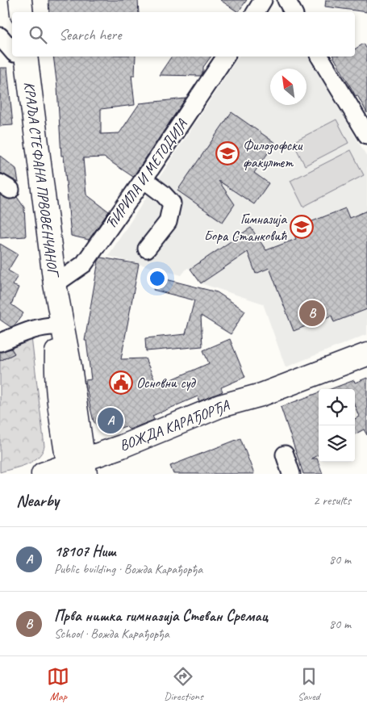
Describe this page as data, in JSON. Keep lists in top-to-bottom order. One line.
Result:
{"streets":{"main road":["КРАЉА СТЕФАНА ПРВОВЕНЧАНОГ","ВОЖДА КАРАЂОРЂА"],"street":["ЋИРИЛА И МЕТОДИЈА"]},"crossings":[["ЋИРИЛА И МЕТОДИЈА","КРАЉА СТЕФАНА ПРВОВЕНЧАНОГ"],["КРАЉА СТЕФАНА ПРВОВЕНЧАНОГ","ВОЖДА КАРАЂОРЂА"]],"places":{"school or university":["Филозофски факултет","Гимназија Бора Станковић"],"public building":["Основни суд"]},"north":"top left","page":{"search":"Search here","pins":["B","A"],"heading":["Nearby","2 results"],"list":[{"mark":"A","name":"18107 Ниш","note":"Public building · Вожда Карађорђа","value":"80 m"},{"mark":"B","name":"Прва нишка гимназија Стеван Сремац","note":"School · Вожда Карађорђа","value":"80 m"}],"nav":["Map","Directions","Saved"]}}
